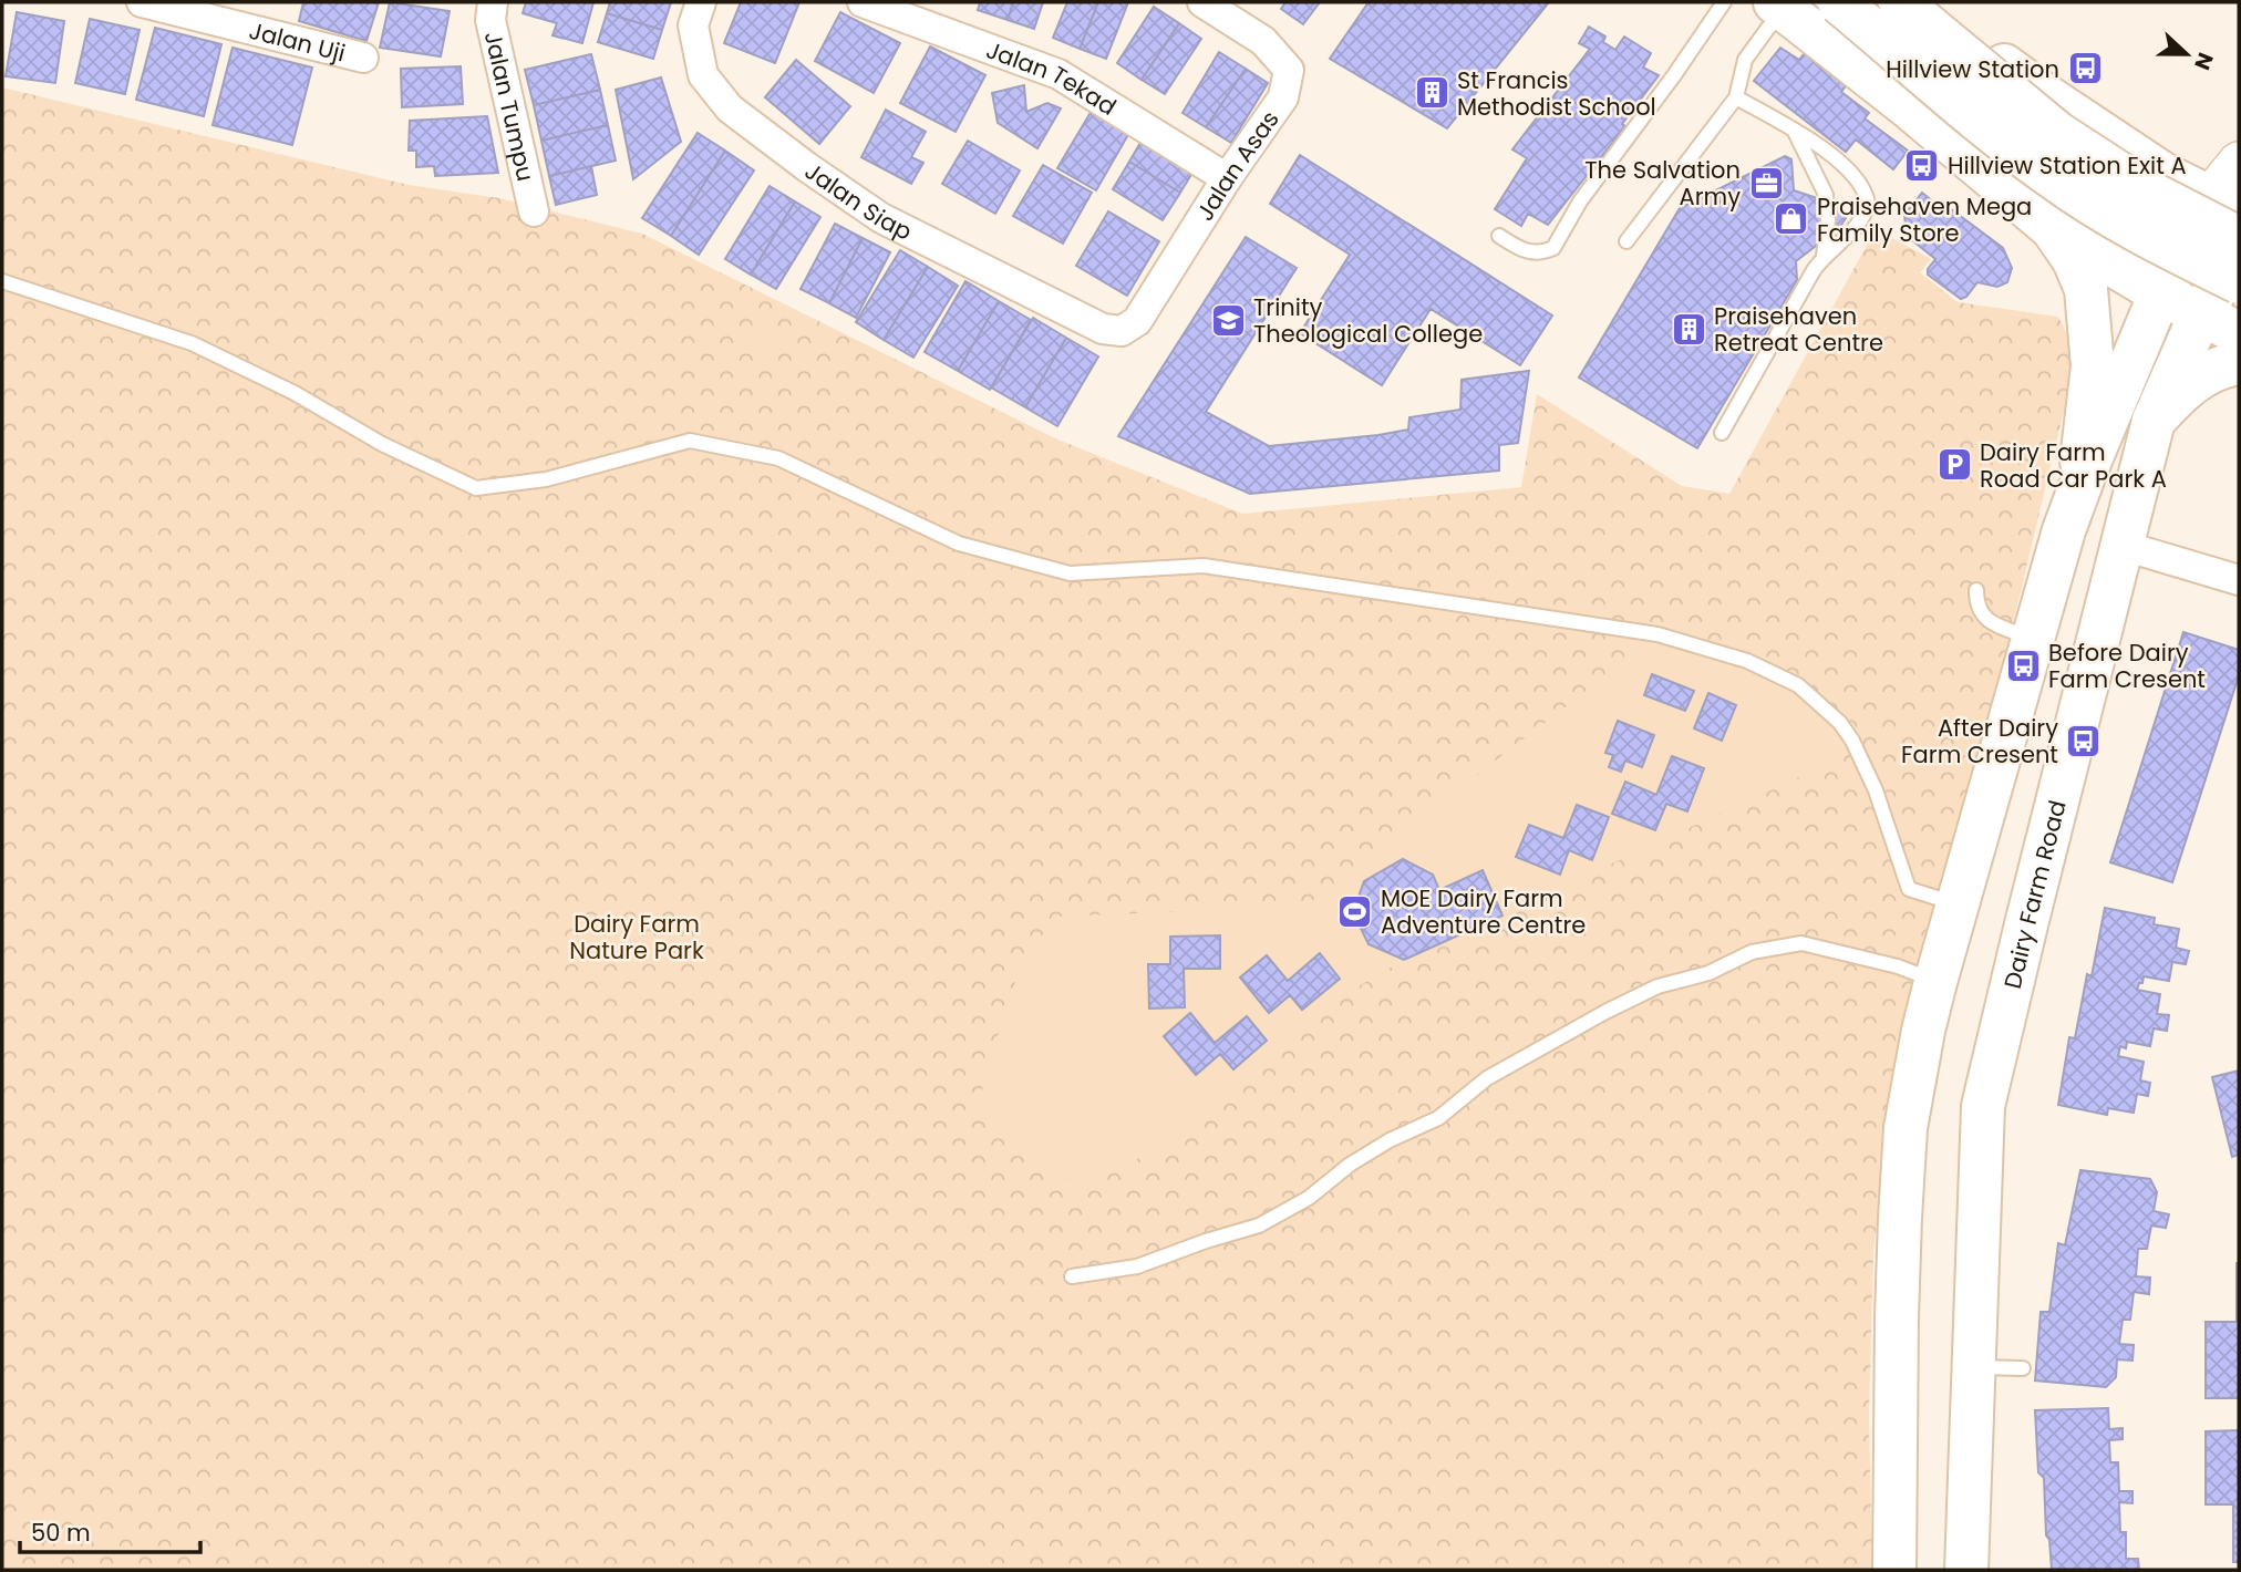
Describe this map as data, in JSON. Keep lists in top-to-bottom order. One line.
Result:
{"streets":{"main road":["Dairy Farm Road"],"street":["Jalan Uji","Jalan Tekad","Jalan Tumpu","Jalan Asas","Jalan Siap"]},"crossings":[["Jalan Tekad","Jalan Asas"],["Jalan Asas","Jalan Siap"]],"parks":["Dairy Farm Nature Park"],"places":{"bus stop":["Hillview Station","Hillview Station Exit A","Before Dairy Farm Cresent","After Dairy Farm Cresent"],"building":["St Francis Methodist School","Praisehaven Retreat Centre"],"office":["The Salvation Army"],"shop":["Praisehaven Mega Family Store"],"school or university":["Trinity Theological College"],"parking":["Dairy Farm Road Car Park A"],"sports":["MOE Dairy Farm Adventure Centre"]},"scale_bar":"50 m","north":"right"}
